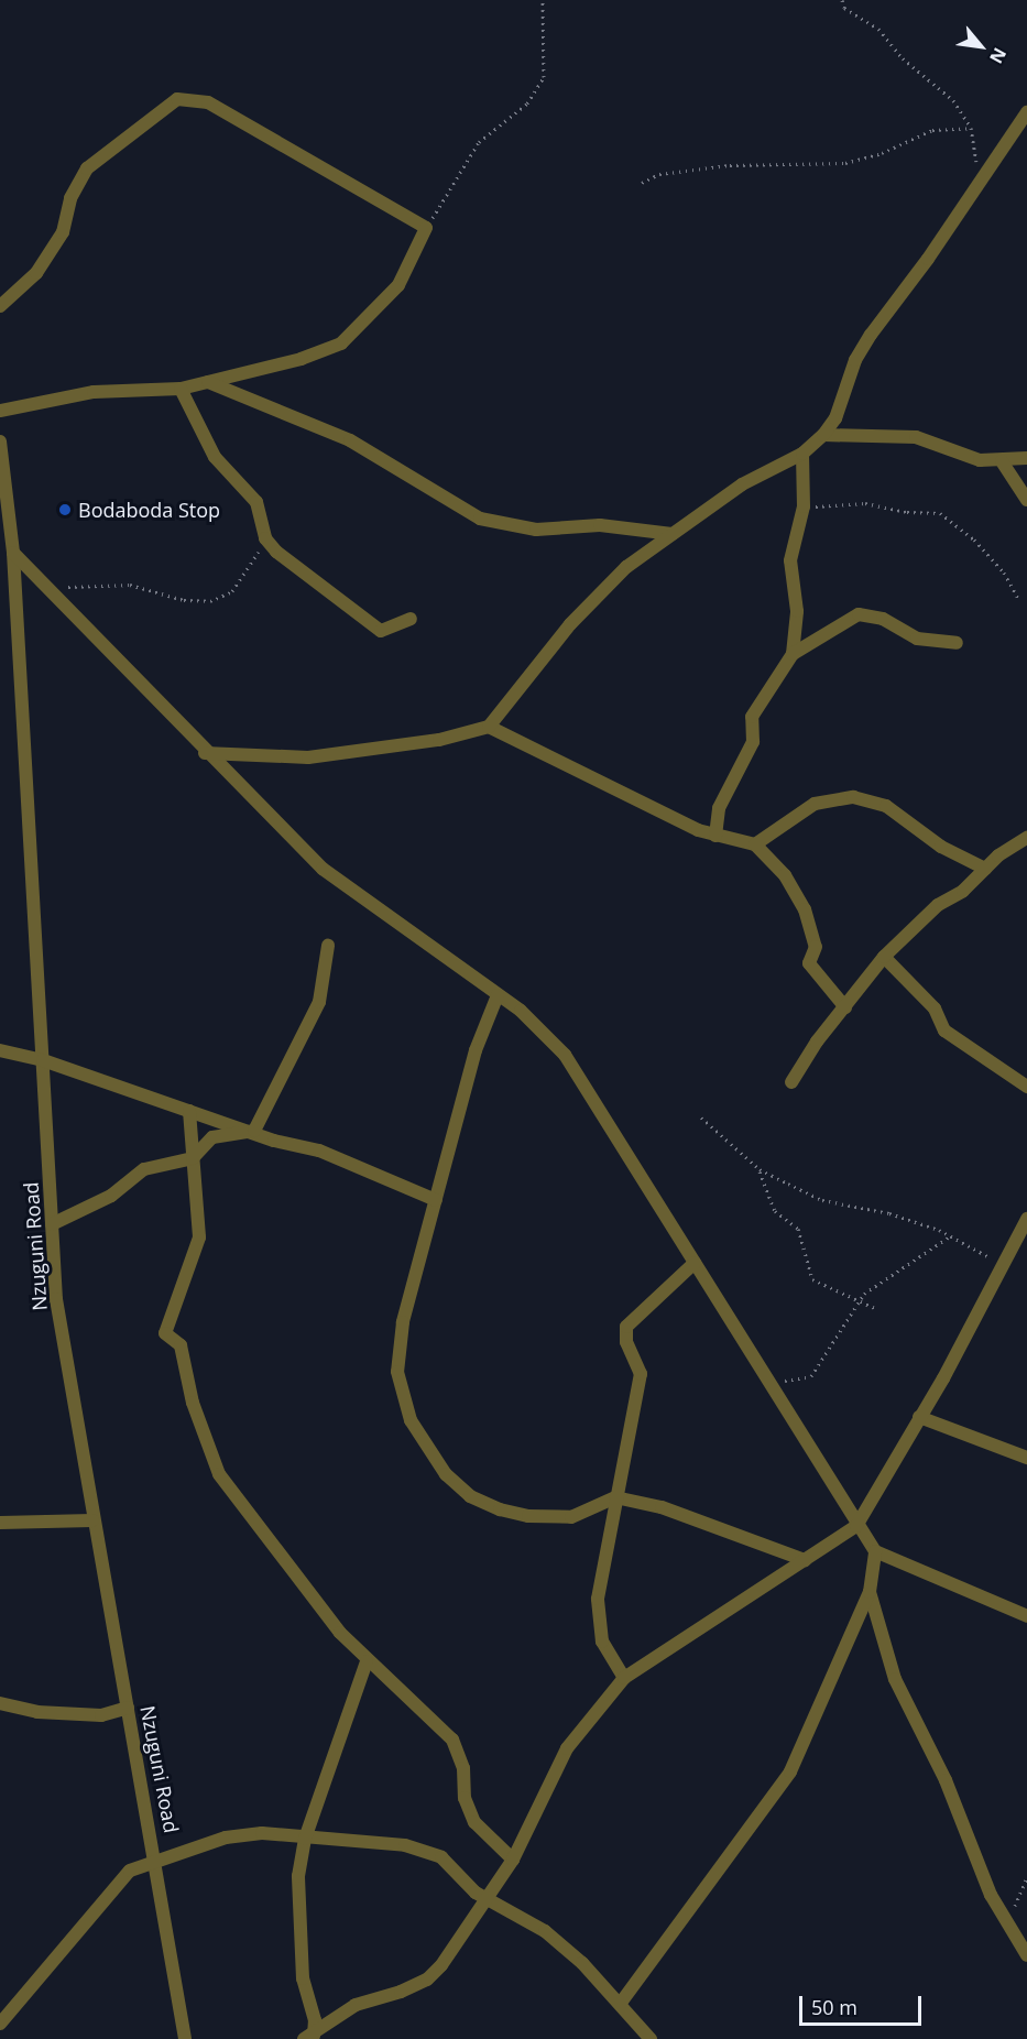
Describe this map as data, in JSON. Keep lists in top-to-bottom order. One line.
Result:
{"streets":{"street":["Nzuguni Road"]},"places":["Bodaboda Stop"],"scale_bar":"50 m","north":"bottom right"}
